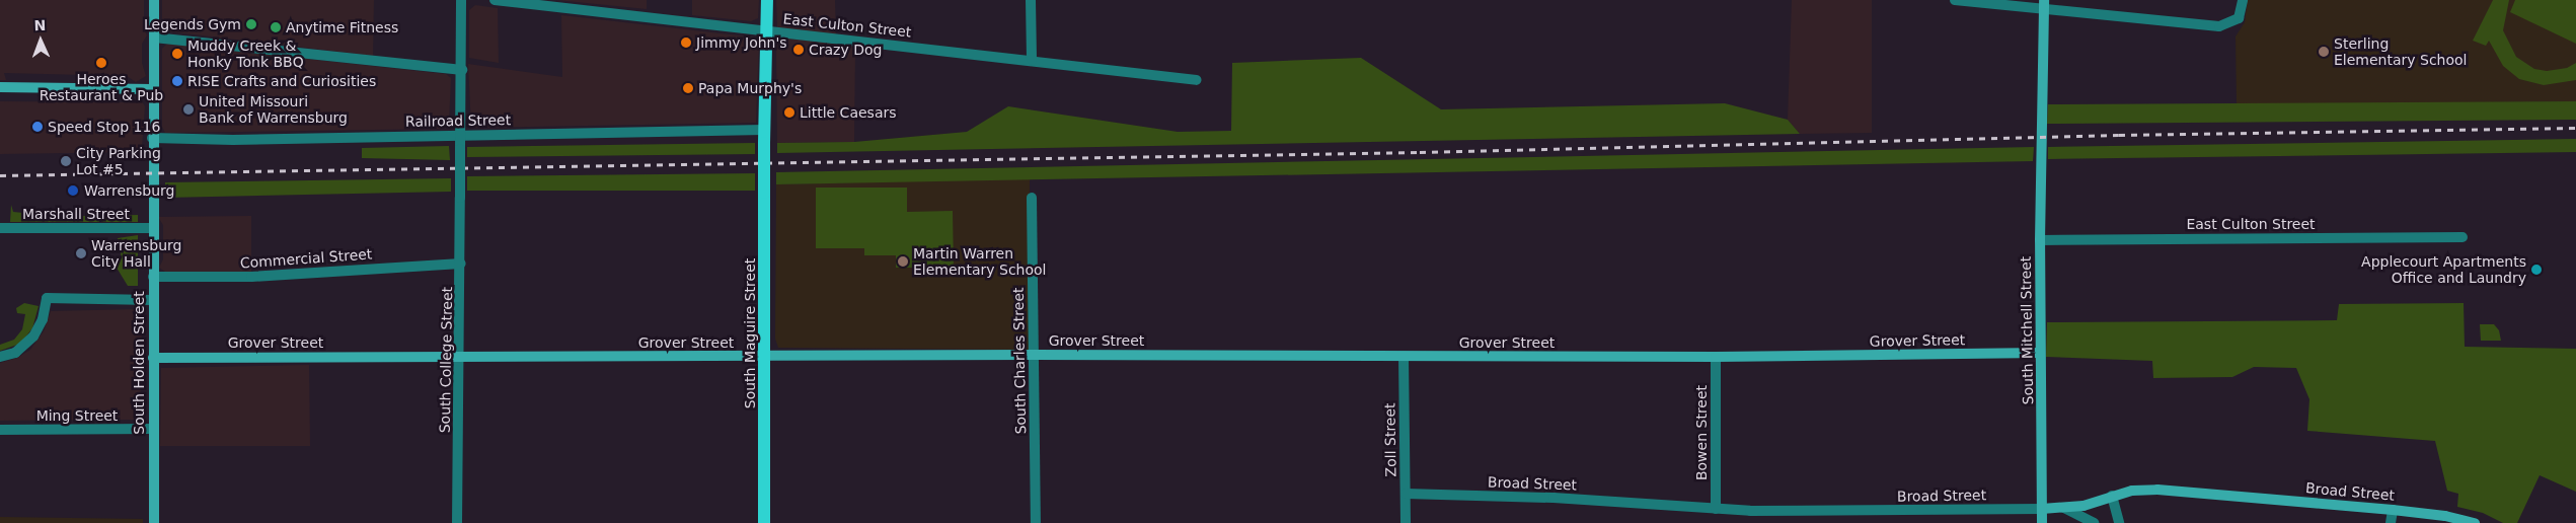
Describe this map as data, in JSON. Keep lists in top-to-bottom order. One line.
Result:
{"streets":{"main road":["South Maguire Street"],"street":["East Culton Street","Railroad Street","Marshall Street","Commercial Street","South Mitchell Street","Grover Street","South College Street","South Charles Street","South Holden Street","Ming Street","Bowen Street","Zoll Street","Broad Street"]},"crossings":[["East Culton Street","South Mitchell Street"],["East Culton Street","South Maguire Street"],["Railroad Street","South Maguire Street"],["Railroad Street","South College Street"],["Railroad Street","South Holden Street"],["Marshall Street","South Holden Street"],["Commercial Street","South College Street"],["Commercial Street","South Holden Street"],["South Mitchell Street","Grover Street"],["South Mitchell Street","Broad Street"],["South Maguire Street","Grover Street"],["Grover Street","South College Street"],["Grover Street","South Charles Street"],["Grover Street","South Holden Street"],["Grover Street","Bowen Street"],["Grover Street","Zoll Street"],["South Holden Street","Ming Street"],["Bowen Street","Broad Street"],["Zoll Street","Broad Street"]],"places":["Legends Gym","Anytime Fitness","Jimmy John's","Crazy Dog","Sterling Elementary School","Muddy Creek & Honky Tonk BBQ","Heroes Restaurant & Pub","RISE Crafts and Curiosities","Papa Murphy's","United Missouri Bank of Warrensburg","Little Caesars","Speed Stop 116","City Parking Lot #5","Warrensburg","Warrensburg City Hall","Martin Warren Elementary School","Applecourt Apartments Office and Laundry"],"north":"top"}
